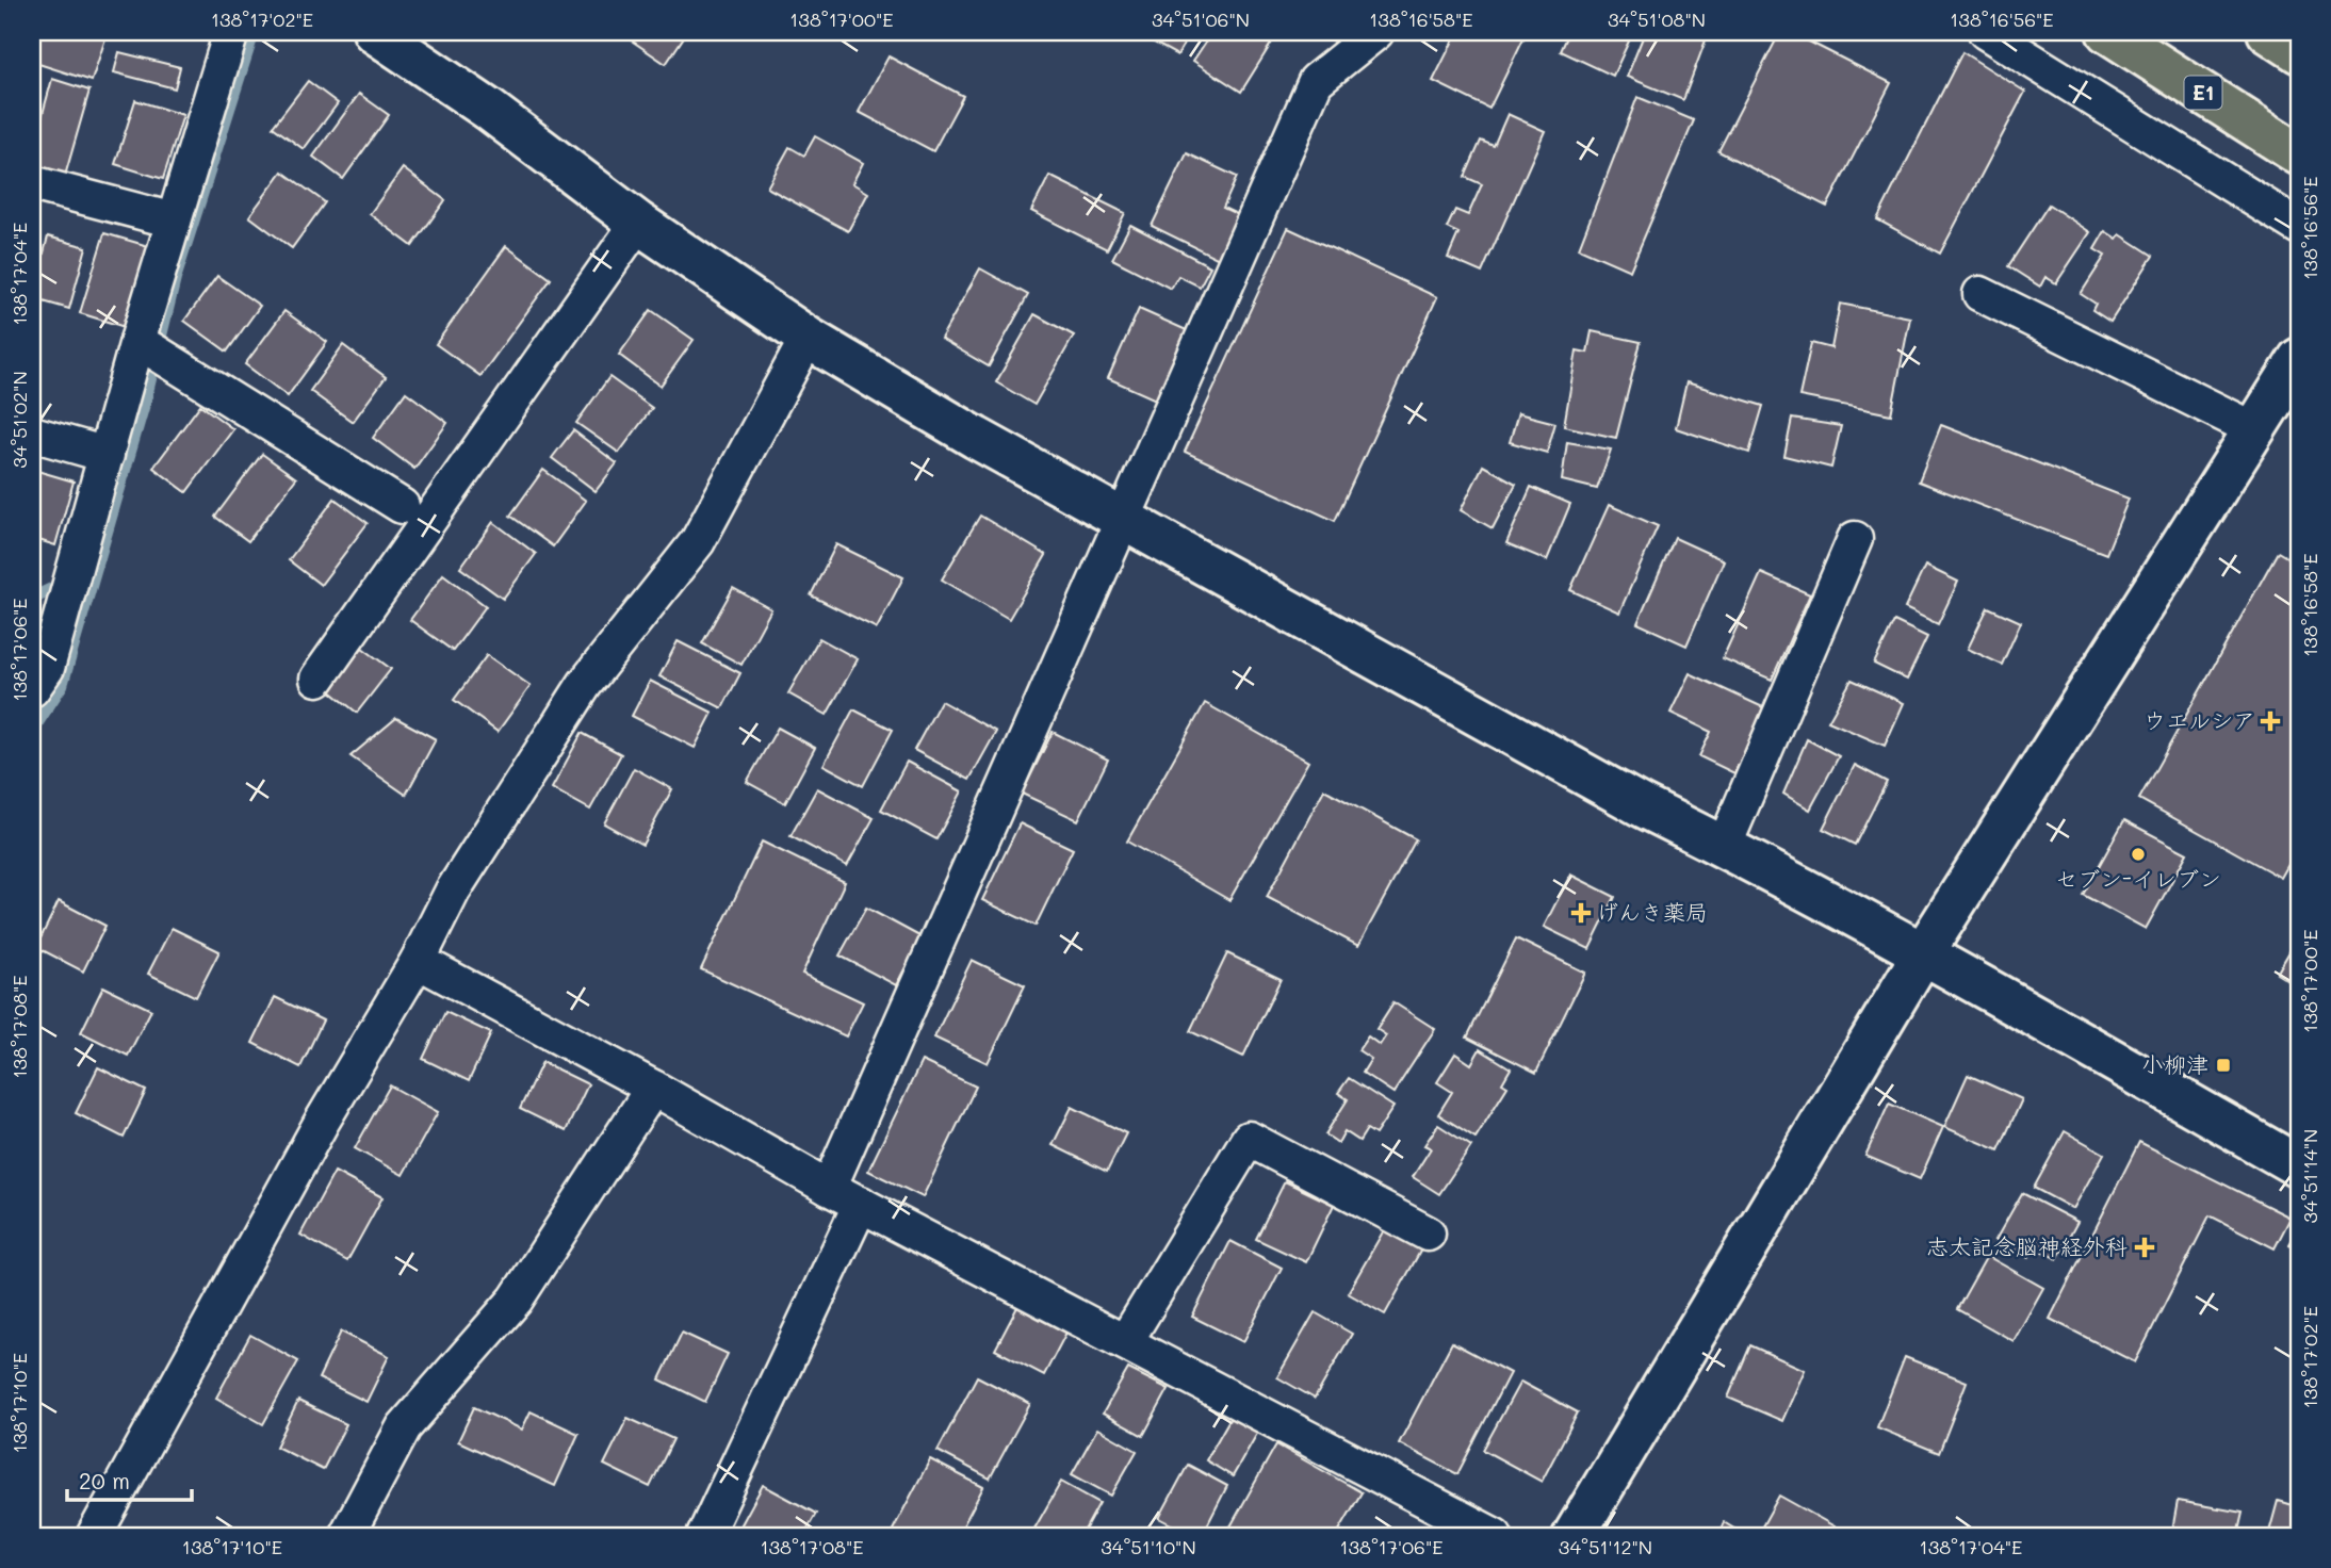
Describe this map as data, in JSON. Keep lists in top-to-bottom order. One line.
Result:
{"streets":{"highway":["E1"]},"places":{"health":["ウエルシア","げんき薬局","志太記念脳神経外科"],"other":["セブン-イレブン"],"transit":["小柳津"]},"scale_bar":"20 m","coordinates":["138°17'02\"E","138°17'00\"E","34°51'06\"N","138°16'58\"E","34°51'08\"N","138°16'56\"E","138°17'04\"E","34°51'02\"N","138°17'06\"E","138°17'08\"E","34°51'14\"N","138°17'10\"E","34°51'10\"N","34°51'12\"N"]}
